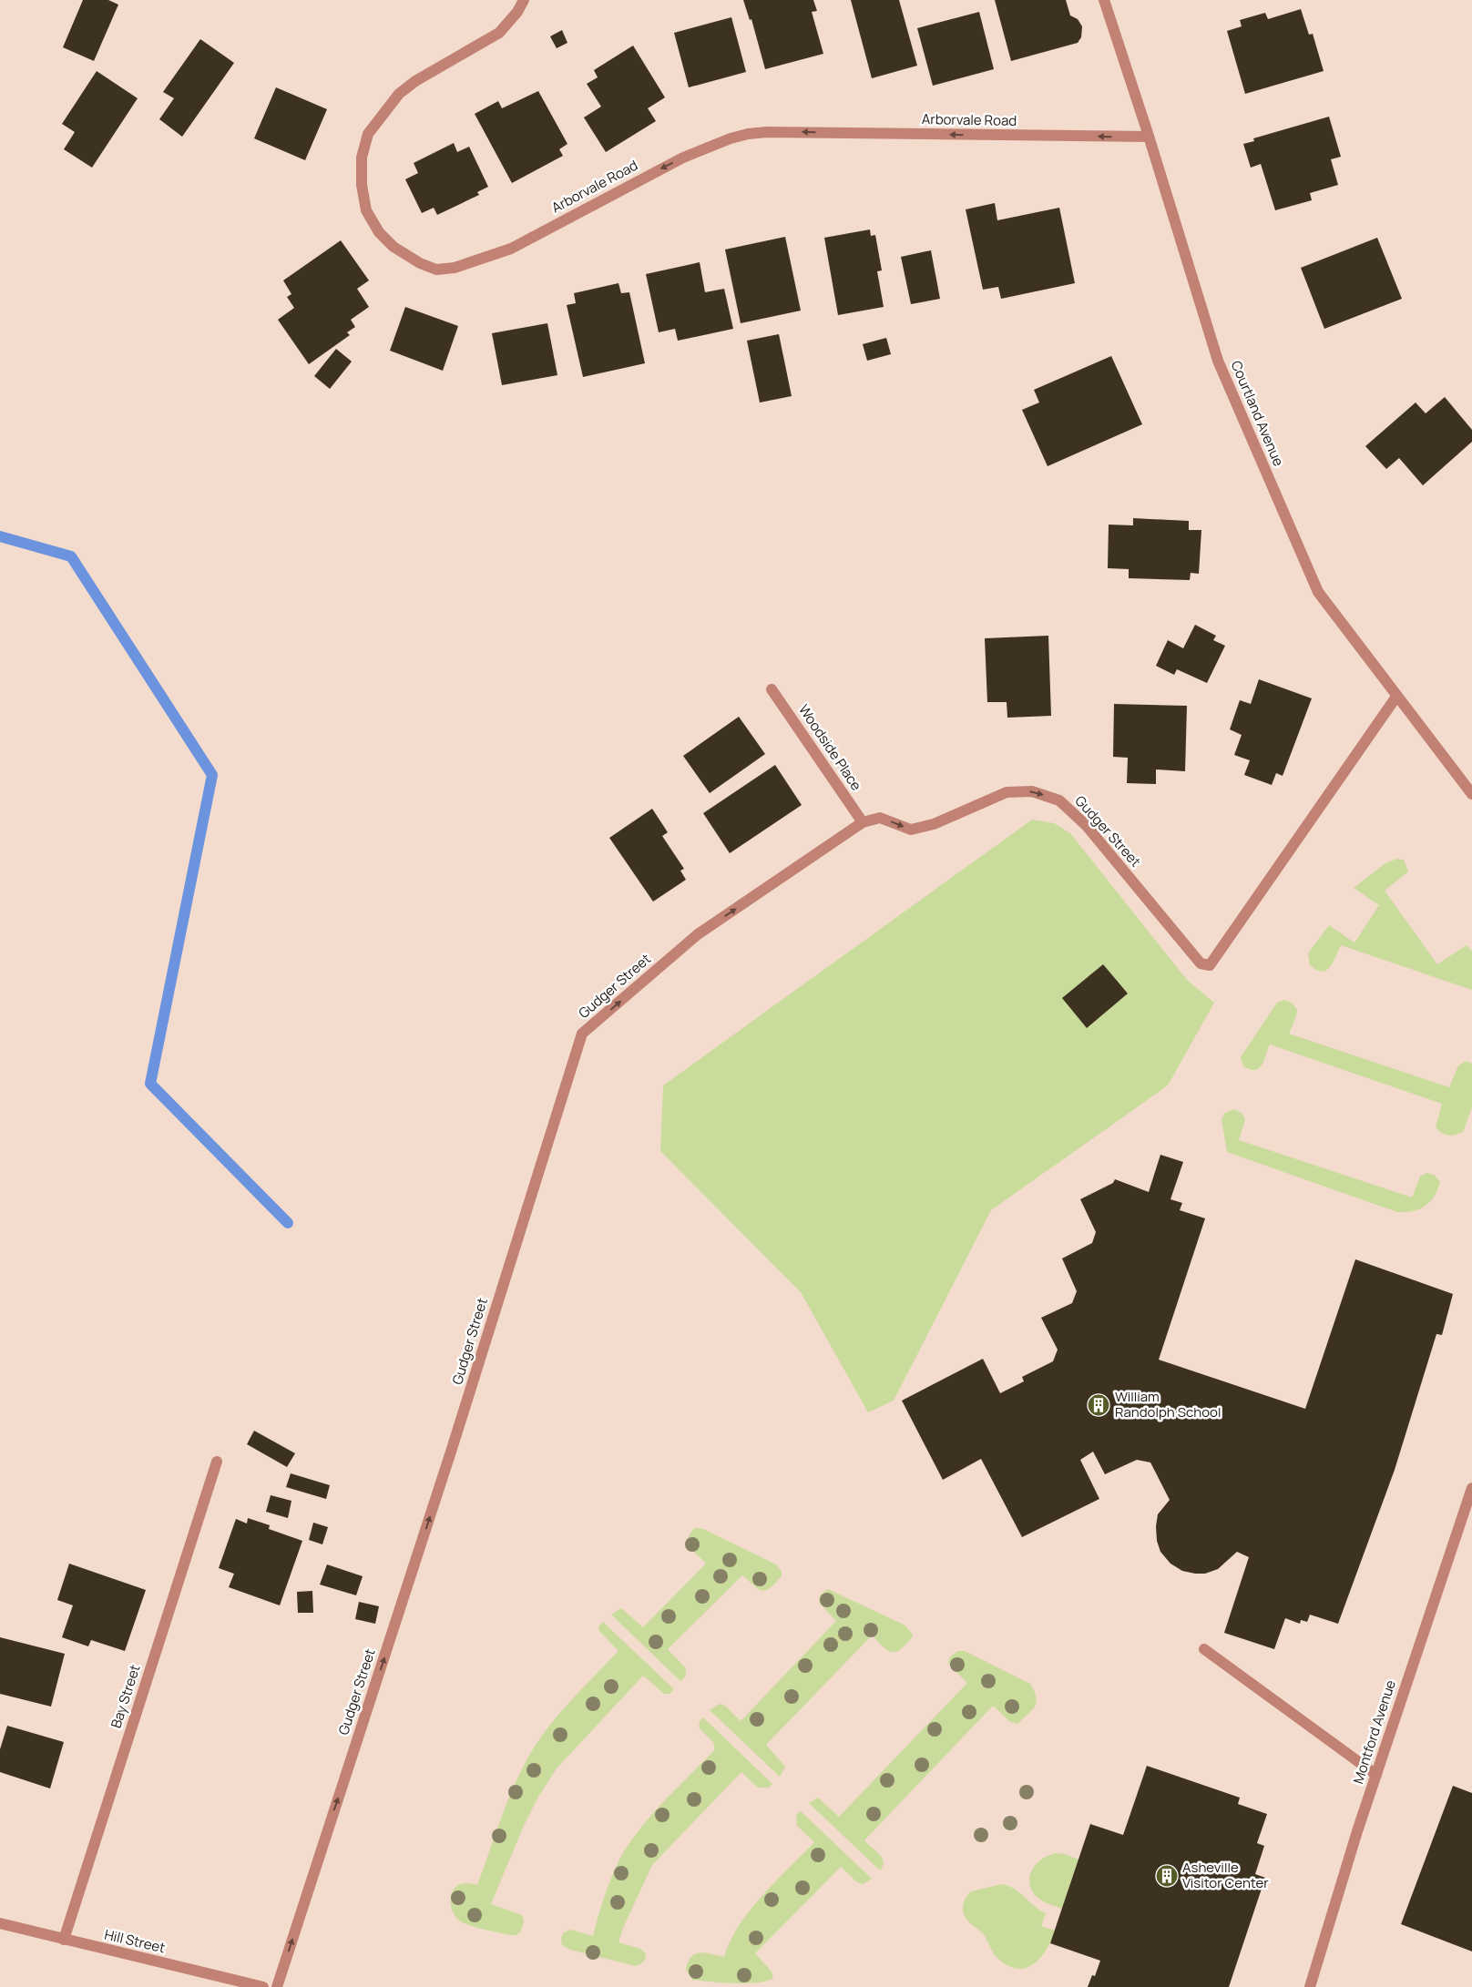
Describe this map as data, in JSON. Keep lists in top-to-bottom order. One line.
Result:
{"streets":{"street":["Arborvale Road","Courtland Avenue","Woodside Place","Gudger Street","Bay Street","Montford Avenue","Hill Street"]},"crossings":[["Arborvale Road","Courtland Avenue"],["Courtland Avenue","Gudger Street"],["Woodside Place","Gudger Street"],["Bay Street","Hill Street"]],"one_way":["Gudger Street"],"places":{"building":["William Randolph School","Asheville Visitor Center"]}}
